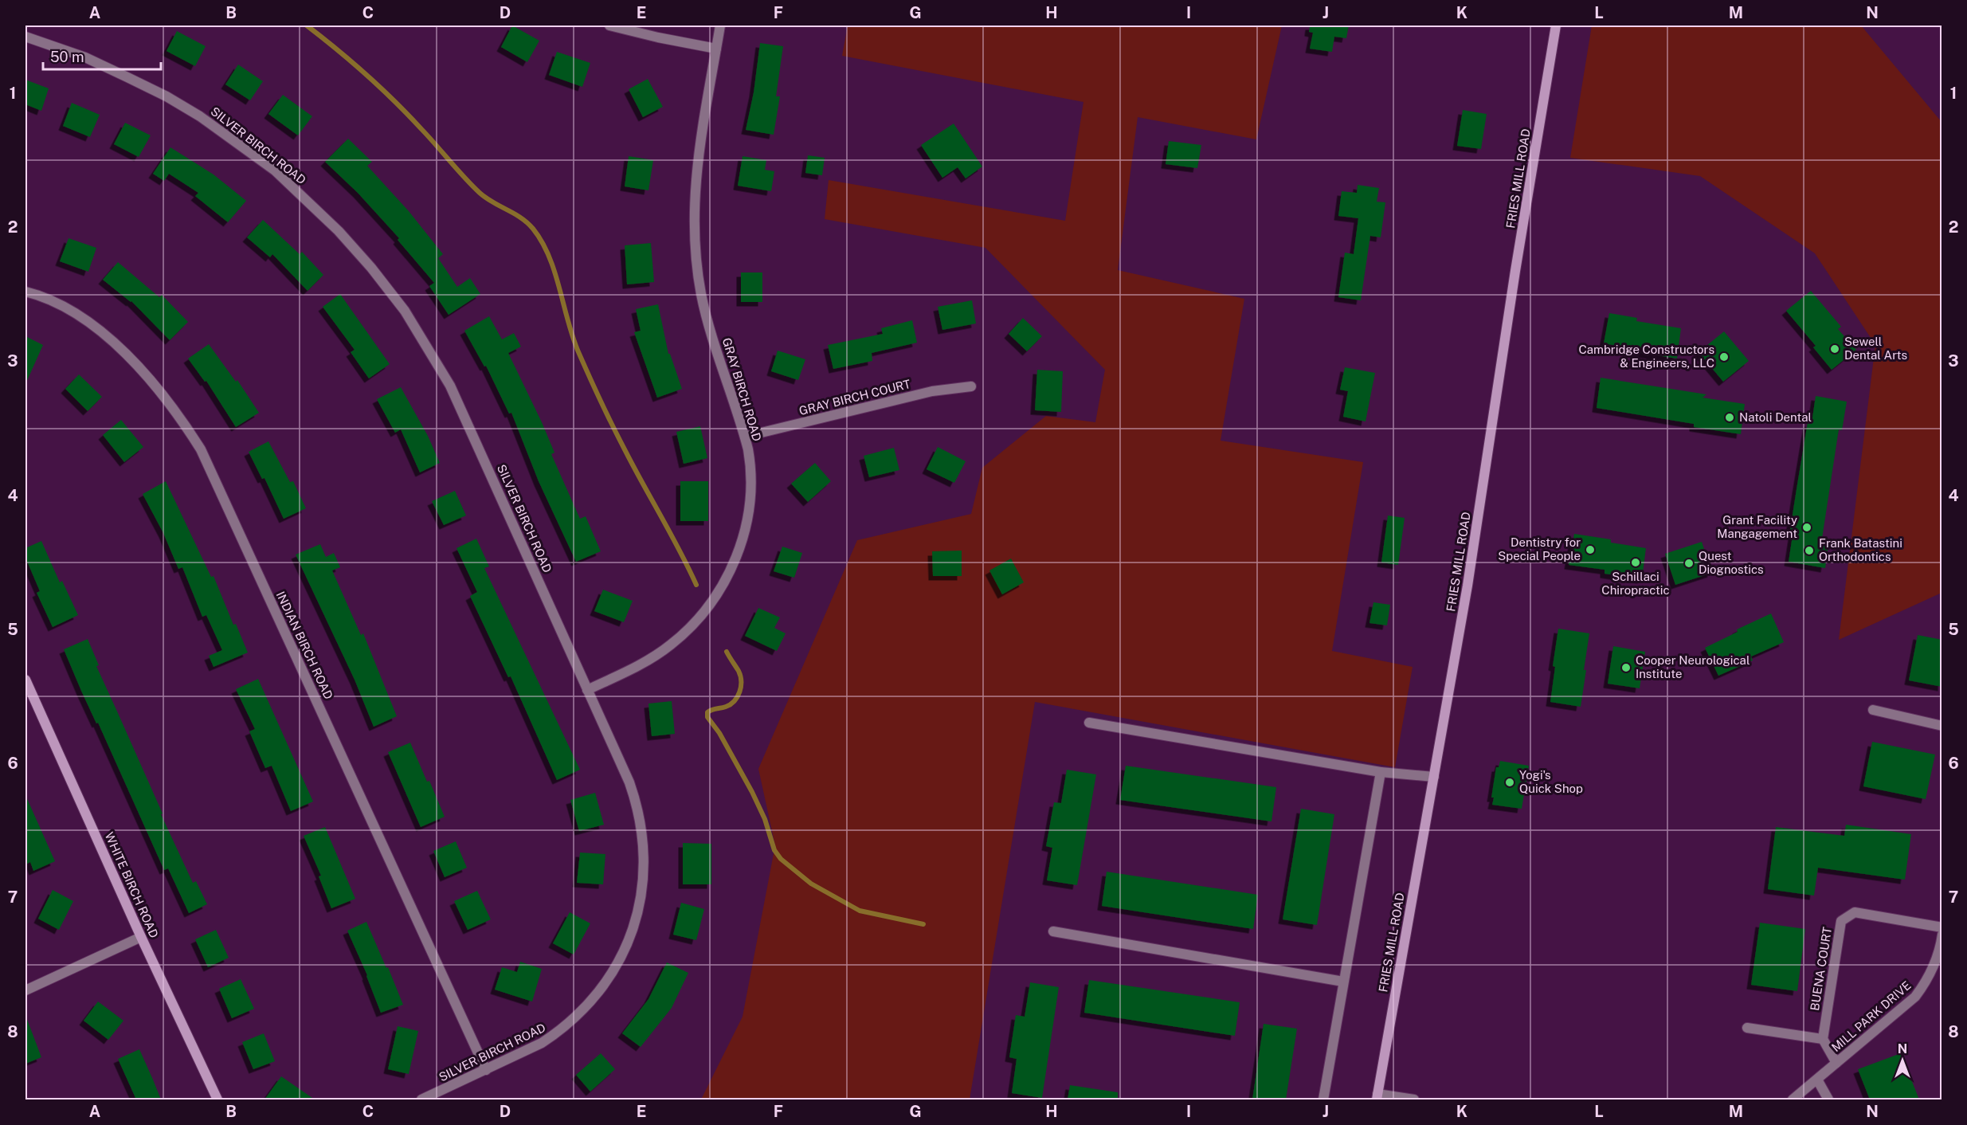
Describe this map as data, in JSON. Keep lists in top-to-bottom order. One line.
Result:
{"streets":{"main road":["FRIES MILL ROAD","WHITE BIRCH ROAD"],"street":["SILVER BIRCH ROAD","GRAY BIRCH ROAD","GRAY BIRCH COURT","INDIAN BIRCH ROAD","BUENA COURT","MILL PARK DRIVE"]},"crossings":[["SILVER BIRCH ROAD","GRAY BIRCH ROAD"],["SILVER BIRCH ROAD","INDIAN BIRCH ROAD"],["GRAY BIRCH ROAD","GRAY BIRCH COURT"]],"places":["Sewell Dental Arts","Cambridge Constructors & Engineers, LLC","Natoli Dental","Grant Facility Mangagement","Dentistry for Special People","Frank Batastini Orthodontics","Schillaci Chiropractic","Quest Diognostics","Cooper Neurological Institute","Yogi's Quick Shop"],"scale_bar":"50 m","north":"top","grid":{"columns":["A","B","C","D","E","F","G","H","I","J","K","L","M","N"],"rows":["1","2","3","4","5","6","7","8"]}}
